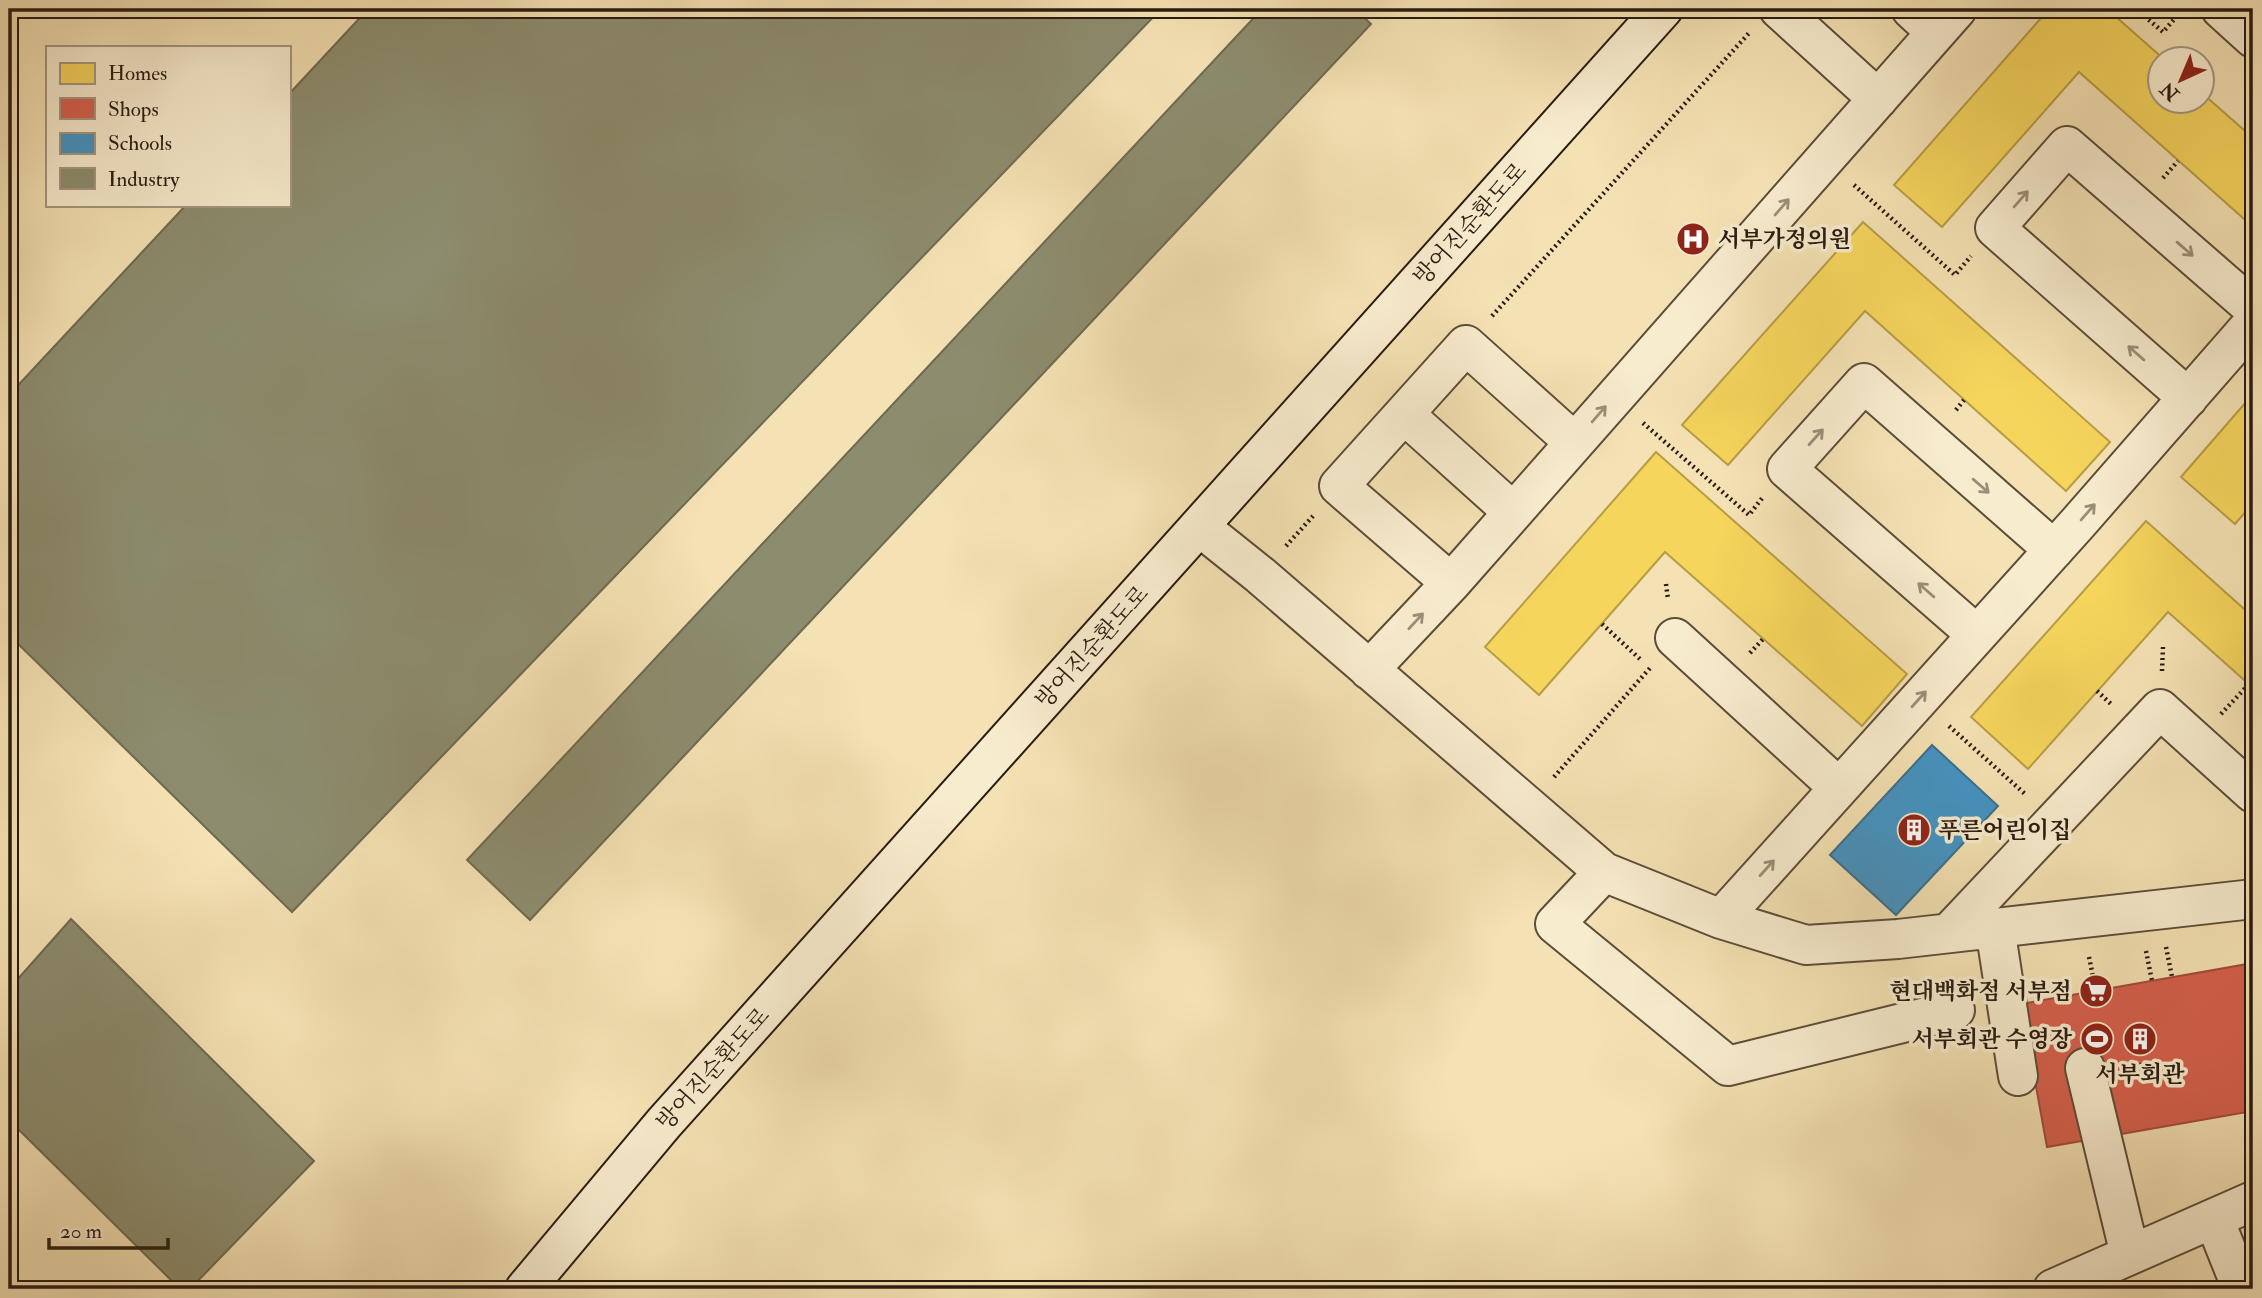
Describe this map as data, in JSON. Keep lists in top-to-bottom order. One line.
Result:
{"streets":{"street":["방어진순환도로"]},"places":{"hospital":["서부가정의원"],"building":["푸른어린이집","서부회관"],"supermarket":["현대백화점 서부점"],"sports":["서부회관 수영장"]},"legend":["Homes","Shops","Schools","Industry"],"scale_bar":"20 m","north":"bottom left"}
